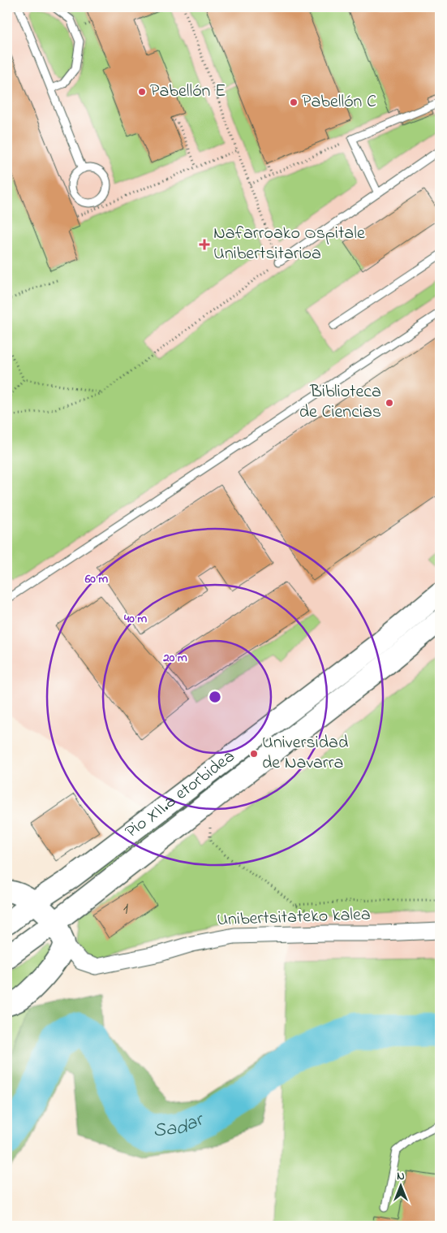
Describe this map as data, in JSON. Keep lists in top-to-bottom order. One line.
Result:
{"streets":{"main road":["Pio XII.a etorbidea"],"street":["Unibertsitateko kalea"]},"water":["Sadar"],"places":{"other":["Pabellón E","Pabellón C","Biblioteca de Ciencias","Universidad de Navarra"],"health":["Nafarroako Ospitale Unibertsitarioa"]},"house_numbers":["1"],"north":"top","rings":["60 m","40 m","20 m"]}
